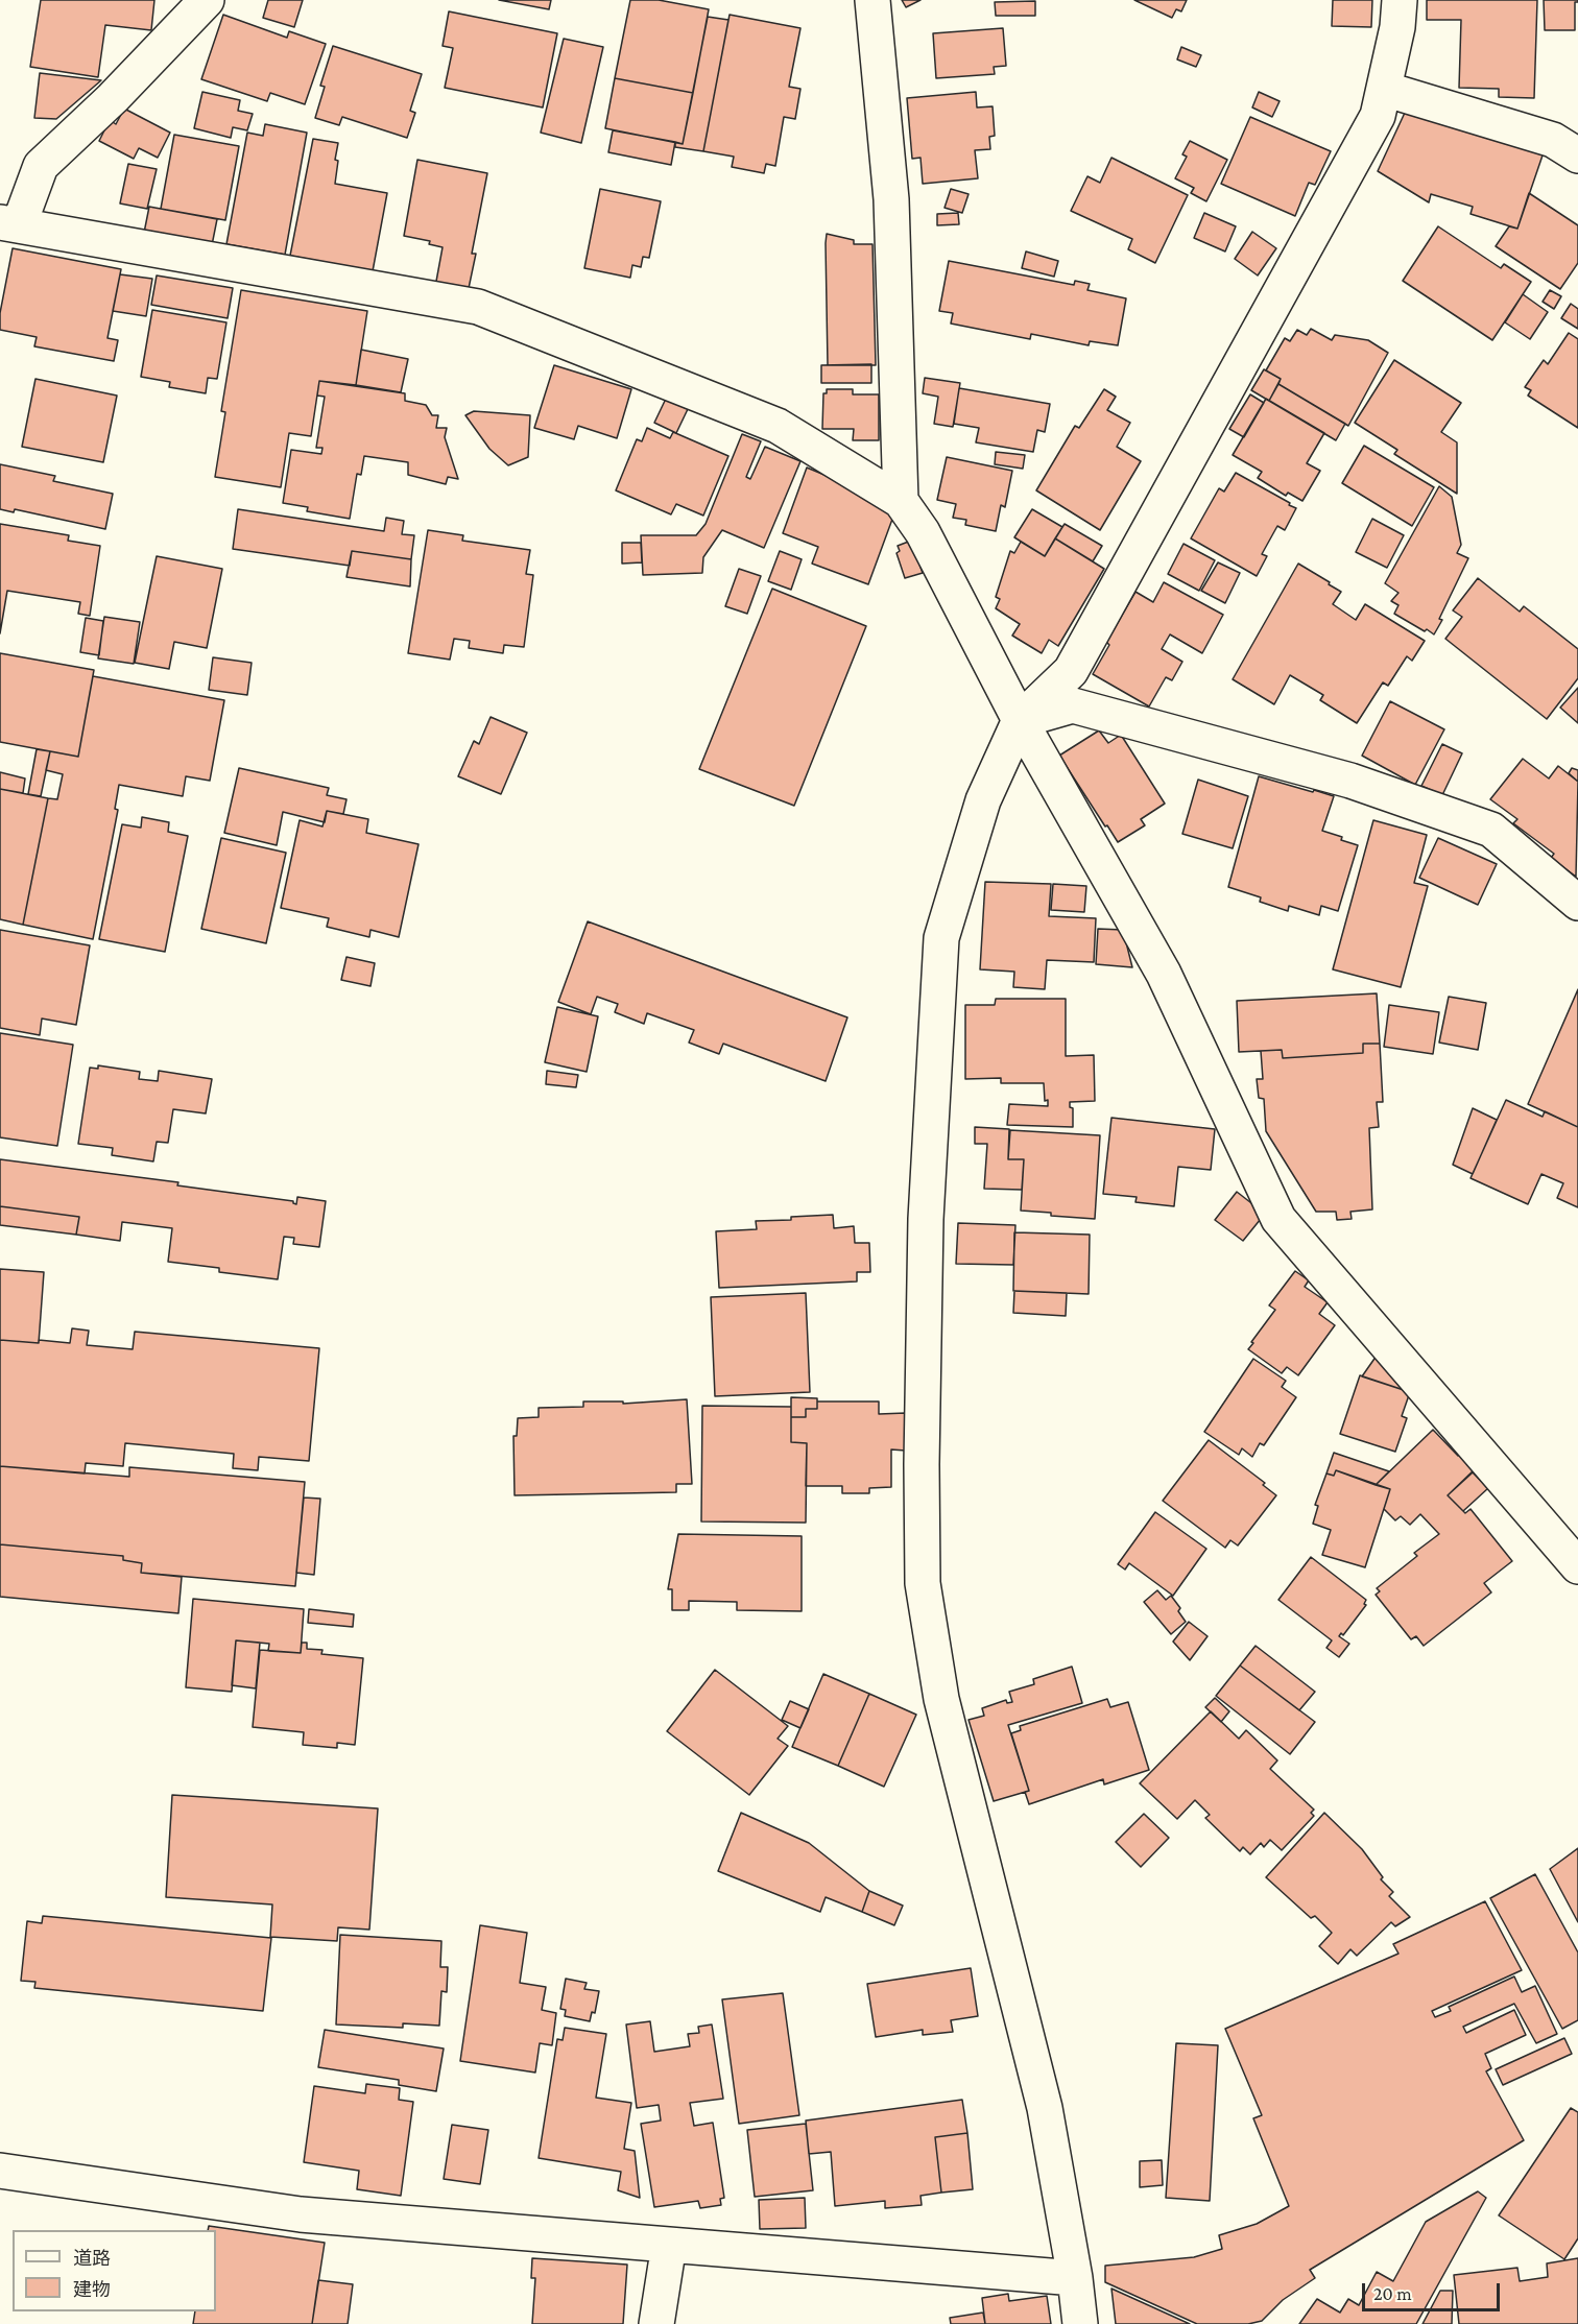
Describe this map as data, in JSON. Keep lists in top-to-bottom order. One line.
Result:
{"legend":["道路","建物"],"scale_bar":"20 m"}
